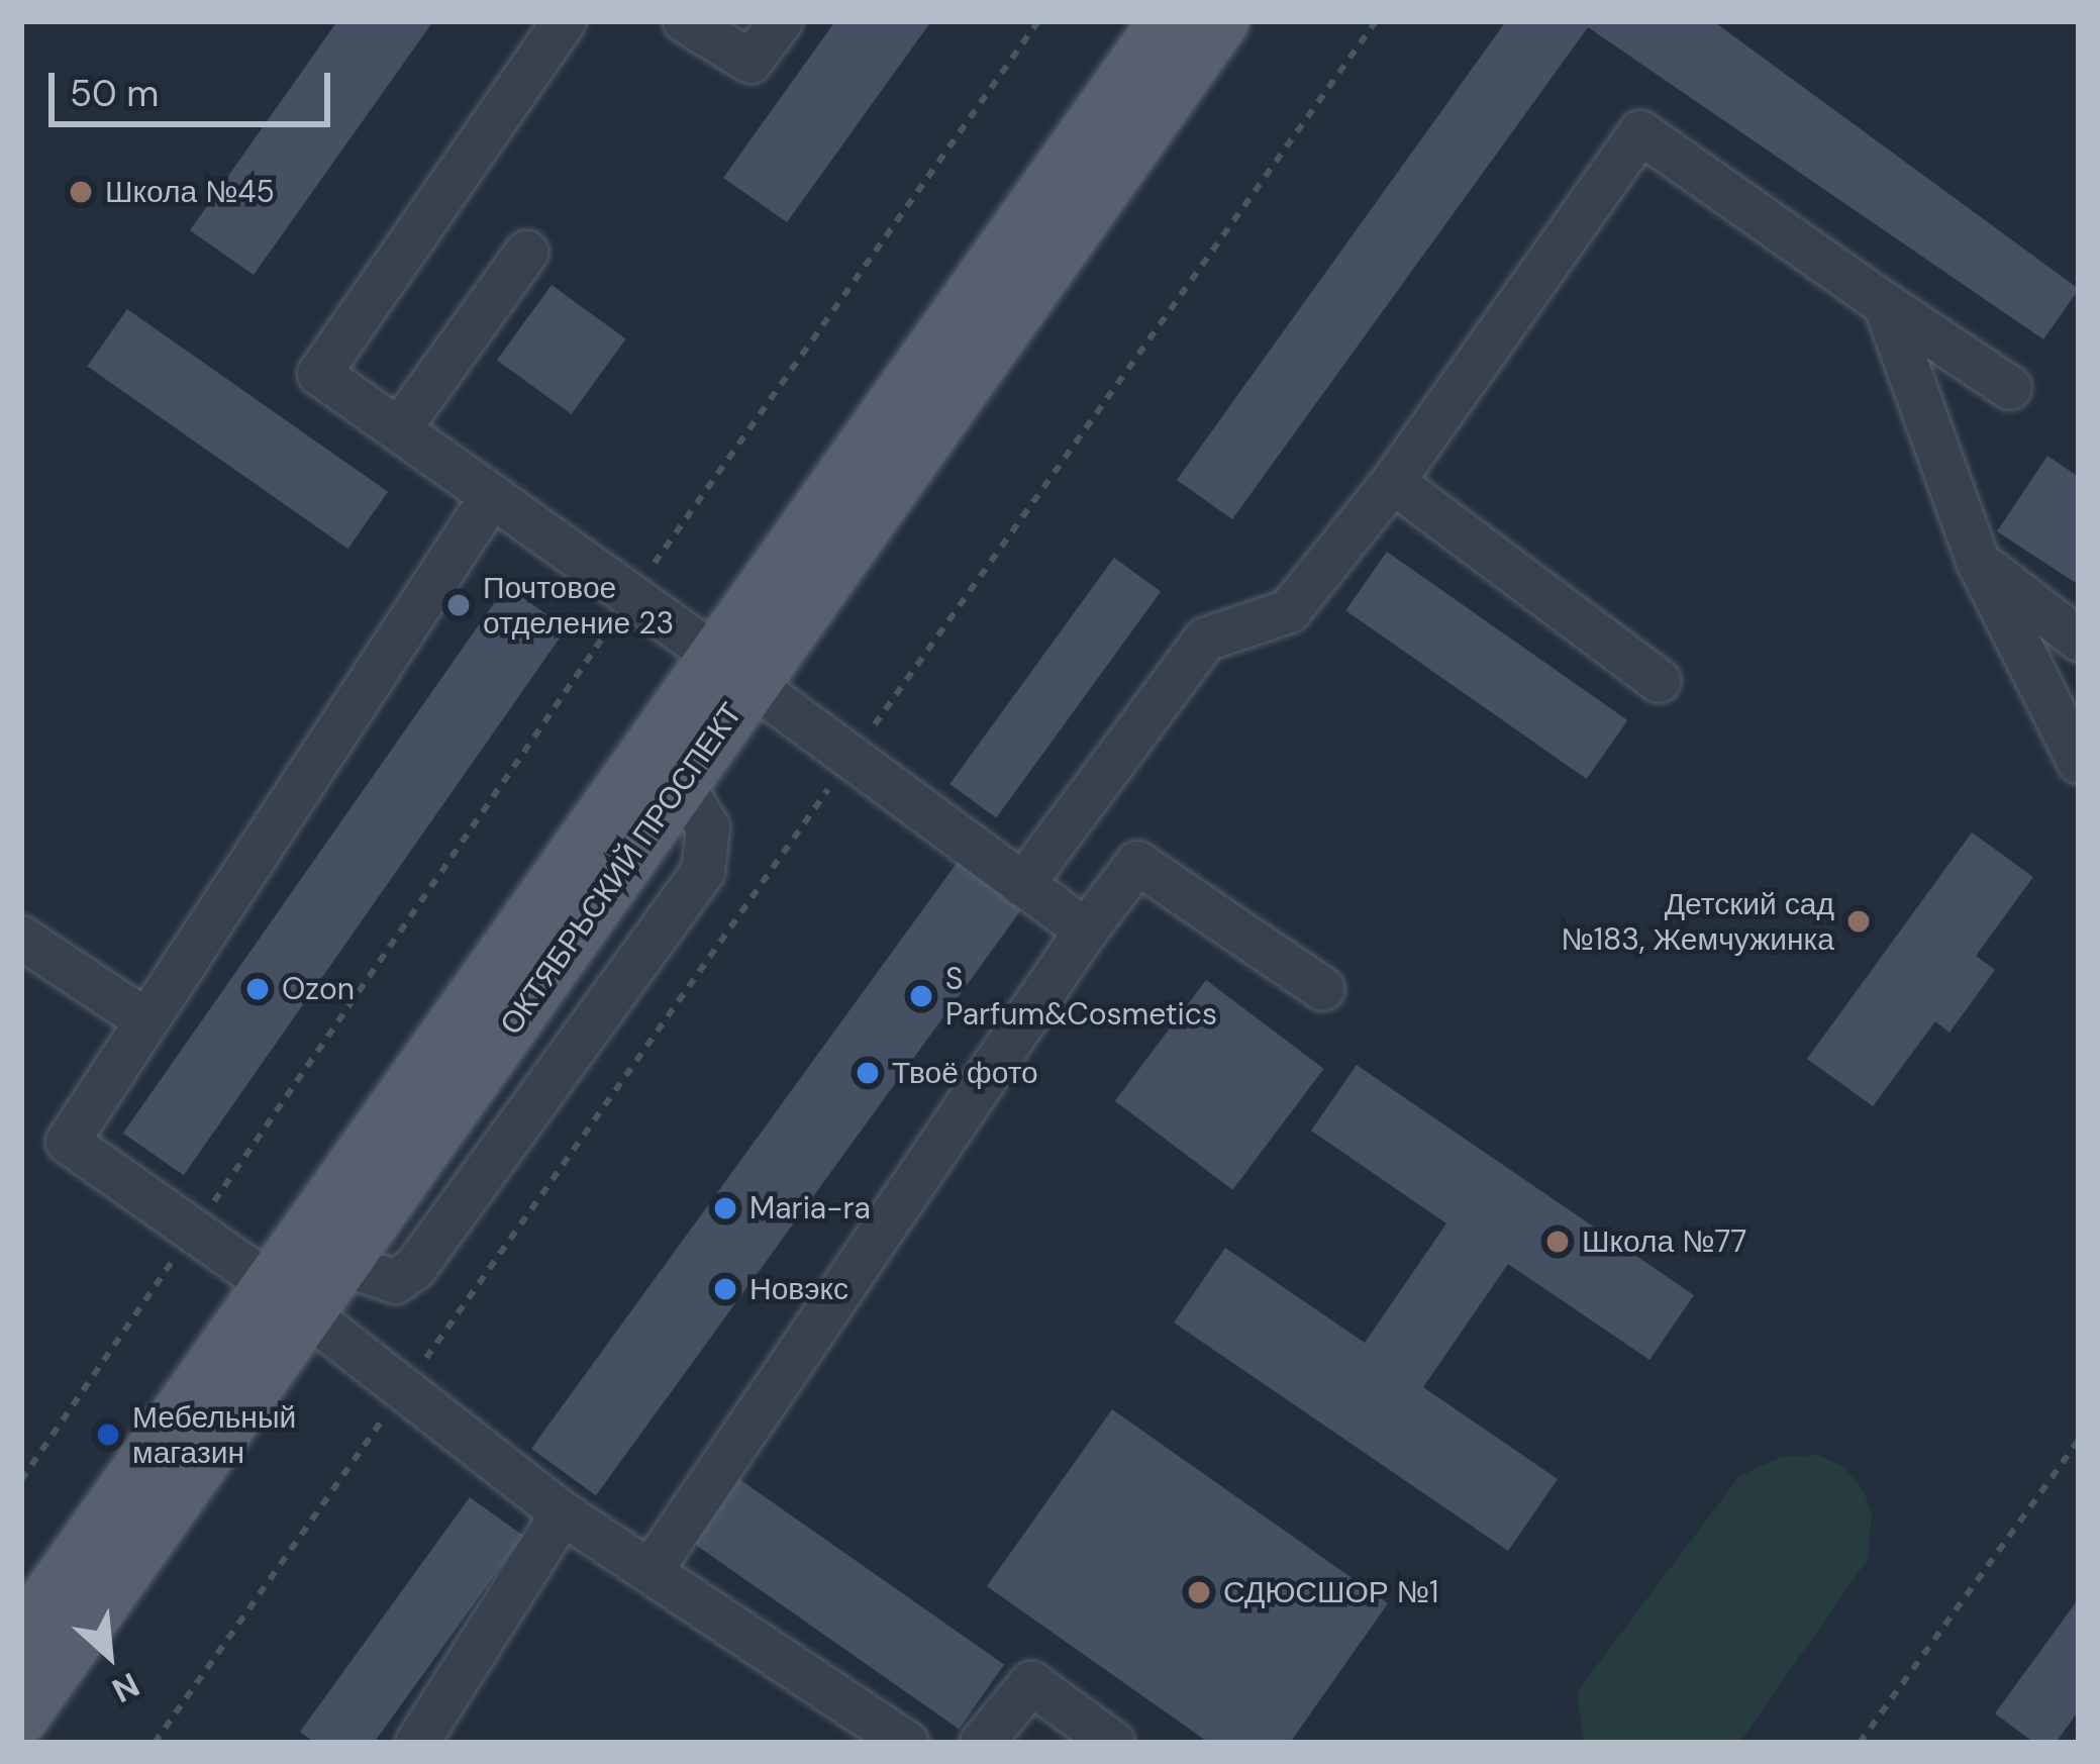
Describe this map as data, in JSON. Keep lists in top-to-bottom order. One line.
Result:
{"streets":{"main road":["ОКТЯБРЬСКИЙ ПРОСПЕКТ"]},"places":["Школа №45","Почтовое отделение 23","Детский сад №183, Жемчужинка","Ozon","S Parfum&Cosmetics","Твоё фото","Maria-ra","Школа №77","Новэкс","Мебельный магазин","СДЮСШОР №1"],"scale_bar":"50 m","north":"bottom right"}
